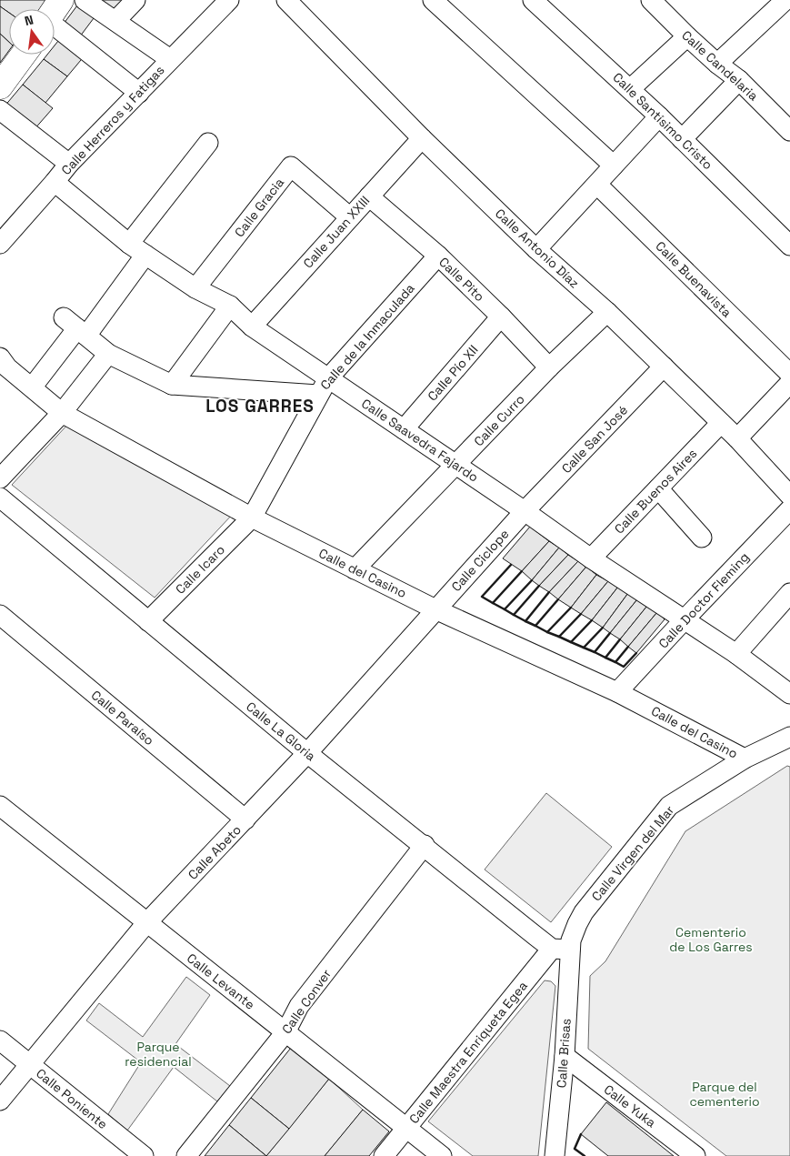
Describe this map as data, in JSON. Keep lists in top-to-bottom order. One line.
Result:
{"streets":{"street":["Calle Candelaria","Calle Herreros y Fatigas","Calle Santísimo Cristo","Calle Gracia","Calle Juan XXIII","Calle Antonio Díaz","Calle Pito","Calle Buenavista","Calle de la Inmaculada","Calle Pío XII","Calle Curro","Calle San José","Calle Saavedra Fajardo","Calle Buenos Aires","Calle Ciclope","Calle Icaro","Calle del Casino","Calle Doctor Fleming","Calle Paraíso","Calle La Gloria","Calle Abeto","Calle Virgen del Mar","Calle Levante","Calle Conver","Calle Maestra Enriqueta Egea","Calle Brisas","Calle Poniente","Calle Yuka"]},"crossings":[["Calle Herreros y Fatigas","Calle Saavedra Fajardo"],["Calle Gracia","Calle Juan XXIII"],["Calle Gracia","Calle Saavedra Fajardo"],["Calle Juan XXIII","Calle Antonio Díaz"],["Calle Juan XXIII","Calle Pito"],["Calle Juan XXIII","Calle Saavedra Fajardo"],["Calle Antonio Díaz","Calle Curro"],["Calle Antonio Díaz","Calle San José"],["Calle Antonio Díaz","Calle Buenos Aires"],["Calle Pito","Calle de la Inmaculada"],["Calle Pito","Calle Pío XII"],["Calle Pito","Calle Curro"],["Calle de la Inmaculada","Calle Saavedra Fajardo"],["Calle de la Inmaculada","Calle Icaro"],["Calle de la Inmaculada","Calle del Casino"],["Calle Pío XII","Calle Saavedra Fajardo"],["Calle Curro","Calle Saavedra Fajardo"],["Calle Curro","Calle del Casino"],["Calle San José","Calle Saavedra Fajardo"],["Calle San José","Calle Ciclope"],["Calle Saavedra Fajardo","Calle Buenos Aires"],["Calle Saavedra Fajardo","Calle Ciclope"],["Calle Saavedra Fajardo","Calle Doctor Fleming"],["Calle Ciclope","Calle del Casino"],["Calle Ciclope","Calle Abeto"],["Calle Icaro","Calle del Casino"],["Calle Icaro","Calle La Gloria"],["Calle del Casino","Calle Doctor Fleming"],["Calle del Casino","Calle Abeto"],["Calle del Casino","Calle Virgen del Mar"],["Calle Paraíso","Calle Abeto"],["Calle La Gloria","Calle Abeto"],["Calle La Gloria","Calle Virgen del Mar"],["Calle La Gloria","Calle Conver"],["Calle La Gloria","Calle Maestra Enriqueta Egea"],["Calle La Gloria","Calle Brisas"],["Calle Abeto","Calle Levante"],["Calle Abeto","Calle Poniente"],["Calle Virgen del Mar","Calle Maestra Enriqueta Egea"],["Calle Virgen del Mar","Calle Brisas"],["Calle Levante","Calle Conver"],["Calle Levante","Calle Maestra Enriqueta Egea"],["Calle Maestra Enriqueta Egea","Calle Brisas"],["Calle Brisas","Calle Yuka"]],"districts":["LOS GARRES"],"parks":["Cementerio de Los Garres","Parque residencial","Parque del cementerio"],"north":"top"}
